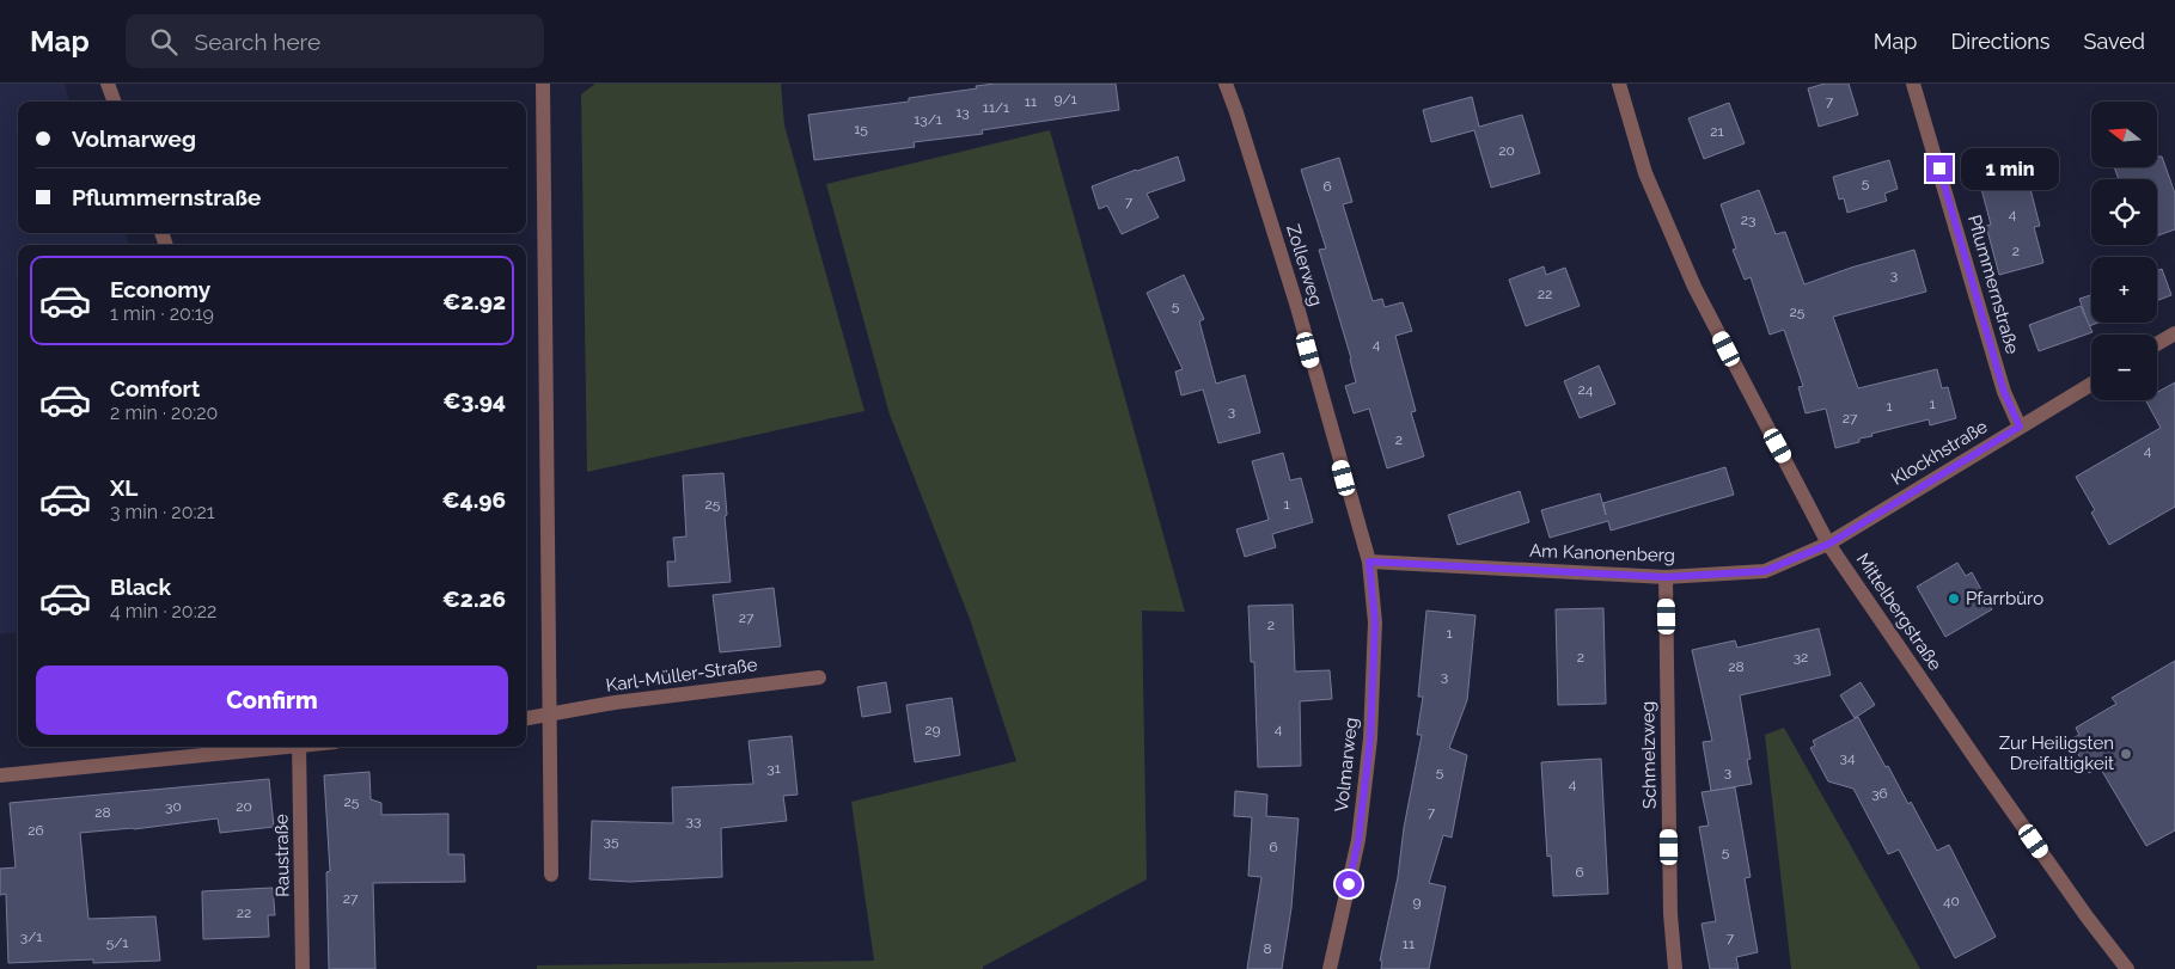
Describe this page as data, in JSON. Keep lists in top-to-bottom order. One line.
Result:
{"streets":{"street":["Zollerweg","Pflummernstraße","Klockhstraße","Am Kanonenberg","Mittelbergstraße","Karl-Müller-Straße","Schmelzweg","Volmarweg","Raustraße"]},"crossings":[["Zollerweg","Am Kanonenberg"],["Zollerweg","Volmarweg"],["Pflummernstraße","Klockhstraße"],["Klockhstraße","Am Kanonenberg"],["Klockhstraße","Mittelbergstraße"],["Am Kanonenberg","Mittelbergstraße"],["Am Kanonenberg","Schmelzweg"],["Am Kanonenberg","Volmarweg"]],"places":["Pfarrbüro","Zur Heiligsten Dreifaltigkeit"],"house_numbers":["9/1","11","7","11/1","13","13/1","15","21","20","5","6","7","4","23","2","3","22","5","25","4","24","1","1","3","27","2","4","25","1","27","2","1","2","32","28","3","4","29","34","31","5","3","4","36","25","30","20","28","7","33","26","35","6","5","6","27","40","9","22","3/1","7","5/1","11","8"],"north":"left","page":{"header":"Map","search":"Search here","nav":["Map","Directions","Saved"],"map_buttons":["+","−"],"banner":["Volmarweg","Pflummernstraße"],"bubble":"1 min","list":[{"name":"Economy","note":"1 min · 20:19","value":"€2.92"},{"name":"Comfort","note":"2 min · 20:20","value":"€3.94"},{"name":"XL","note":"3 min · 20:21","value":"€4.96"},{"name":"Black","note":"4 min · 20:22","value":"€2.26"}],"buttons":"Confirm"}}
